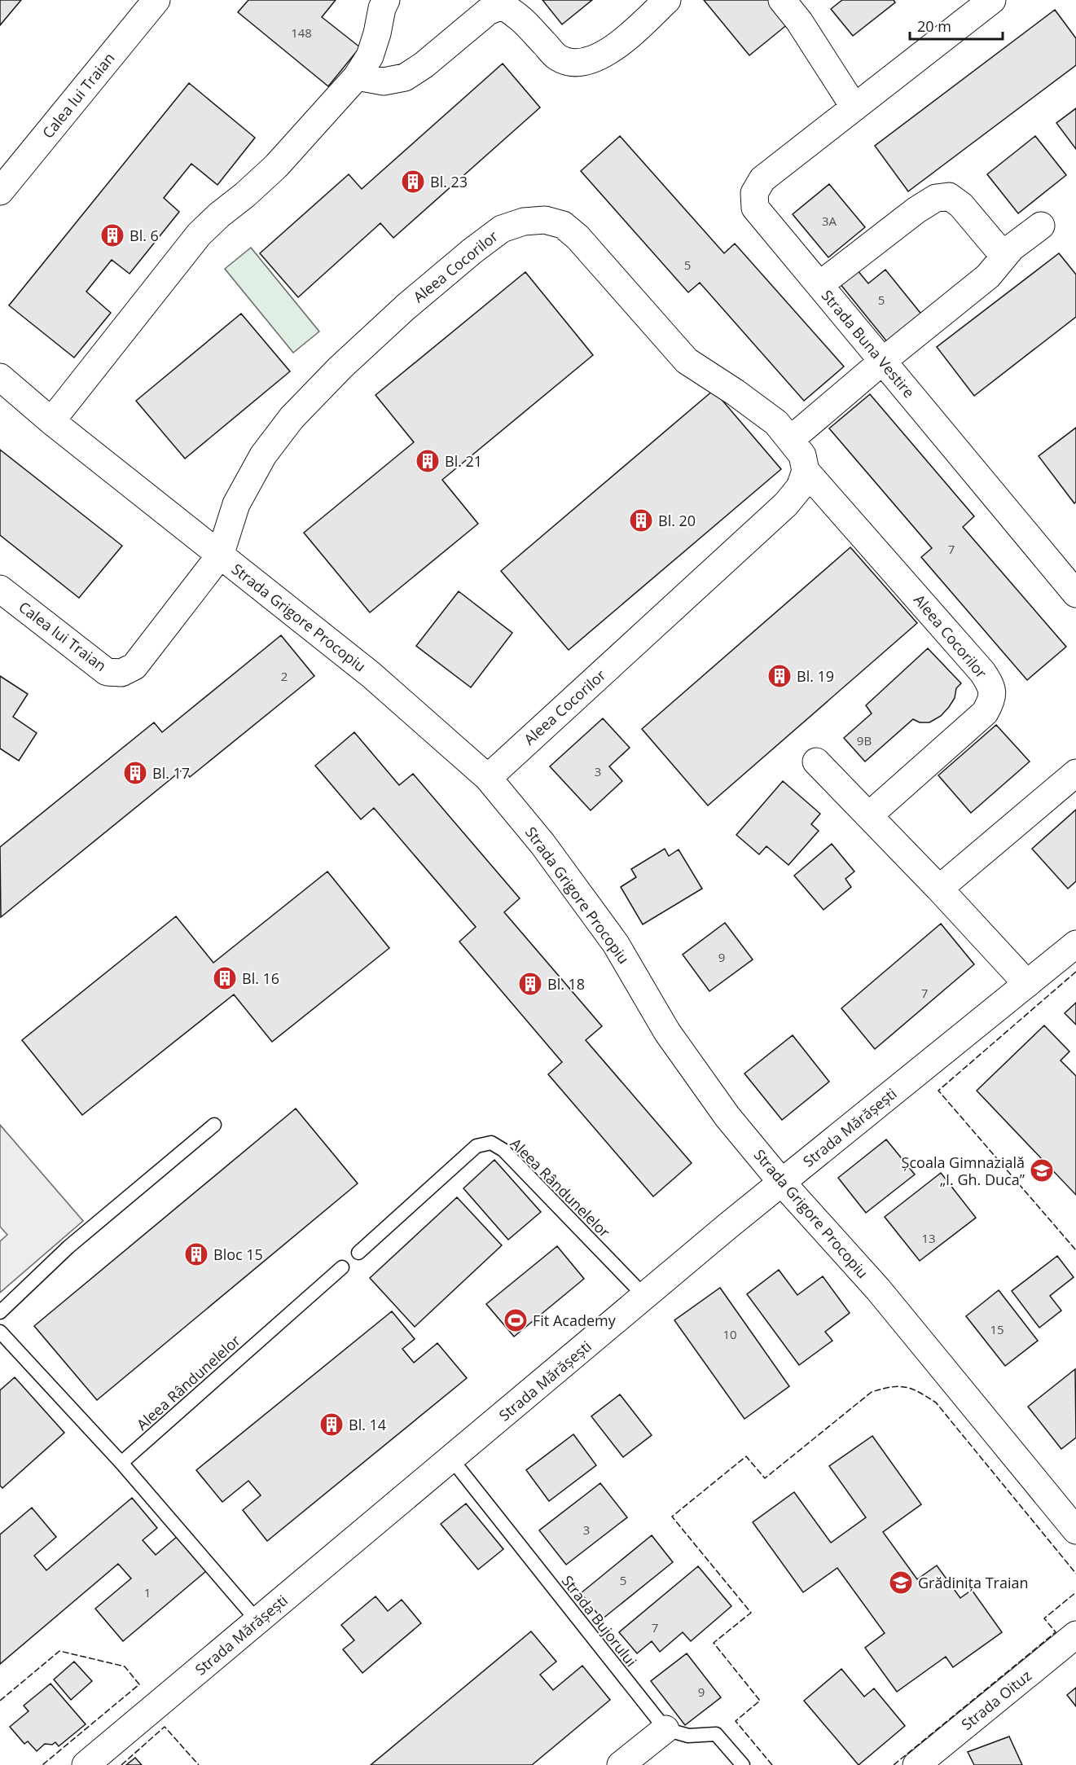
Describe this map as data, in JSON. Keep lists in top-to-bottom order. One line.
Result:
{"streets":{"street":["Calea lui Traian","Aleea Cocorilor","Strada Buna Vestire","Strada Grigore Procopiu","Strada Mărășești","Strada Oituz"],"lane":["Aleea Rândunelelor","Strada Bujorului"]},"crossings":[["Calea lui Traian","Aleea Cocorilor"],["Calea lui Traian","Strada Grigore Procopiu"],["Aleea Cocorilor","Strada Grigore Procopiu"],["Strada Grigore Procopiu","Strada Mărășești"],["Strada Mărășești","Aleea Rândunelelor"],["Strada Mărășești","Strada Bujorului"]],"places":{"building":["Bl. 23","Bl. 6","Bl. 21","Bl. 20","Bl. 19","Bl. 17","Bl. 16","Bl. 18","Bloc 15","Bl. 14"],"school or university":["Școala Gimnazială „I. Gh. Duca”","Grădinița Traian"],"sports":["Fit Academy"]},"house_numbers":["148","3A","5","5","7","2","9B","3","9","7","13","15","10","3","5","1","7","9"],"scale_bar":"20 m"}
